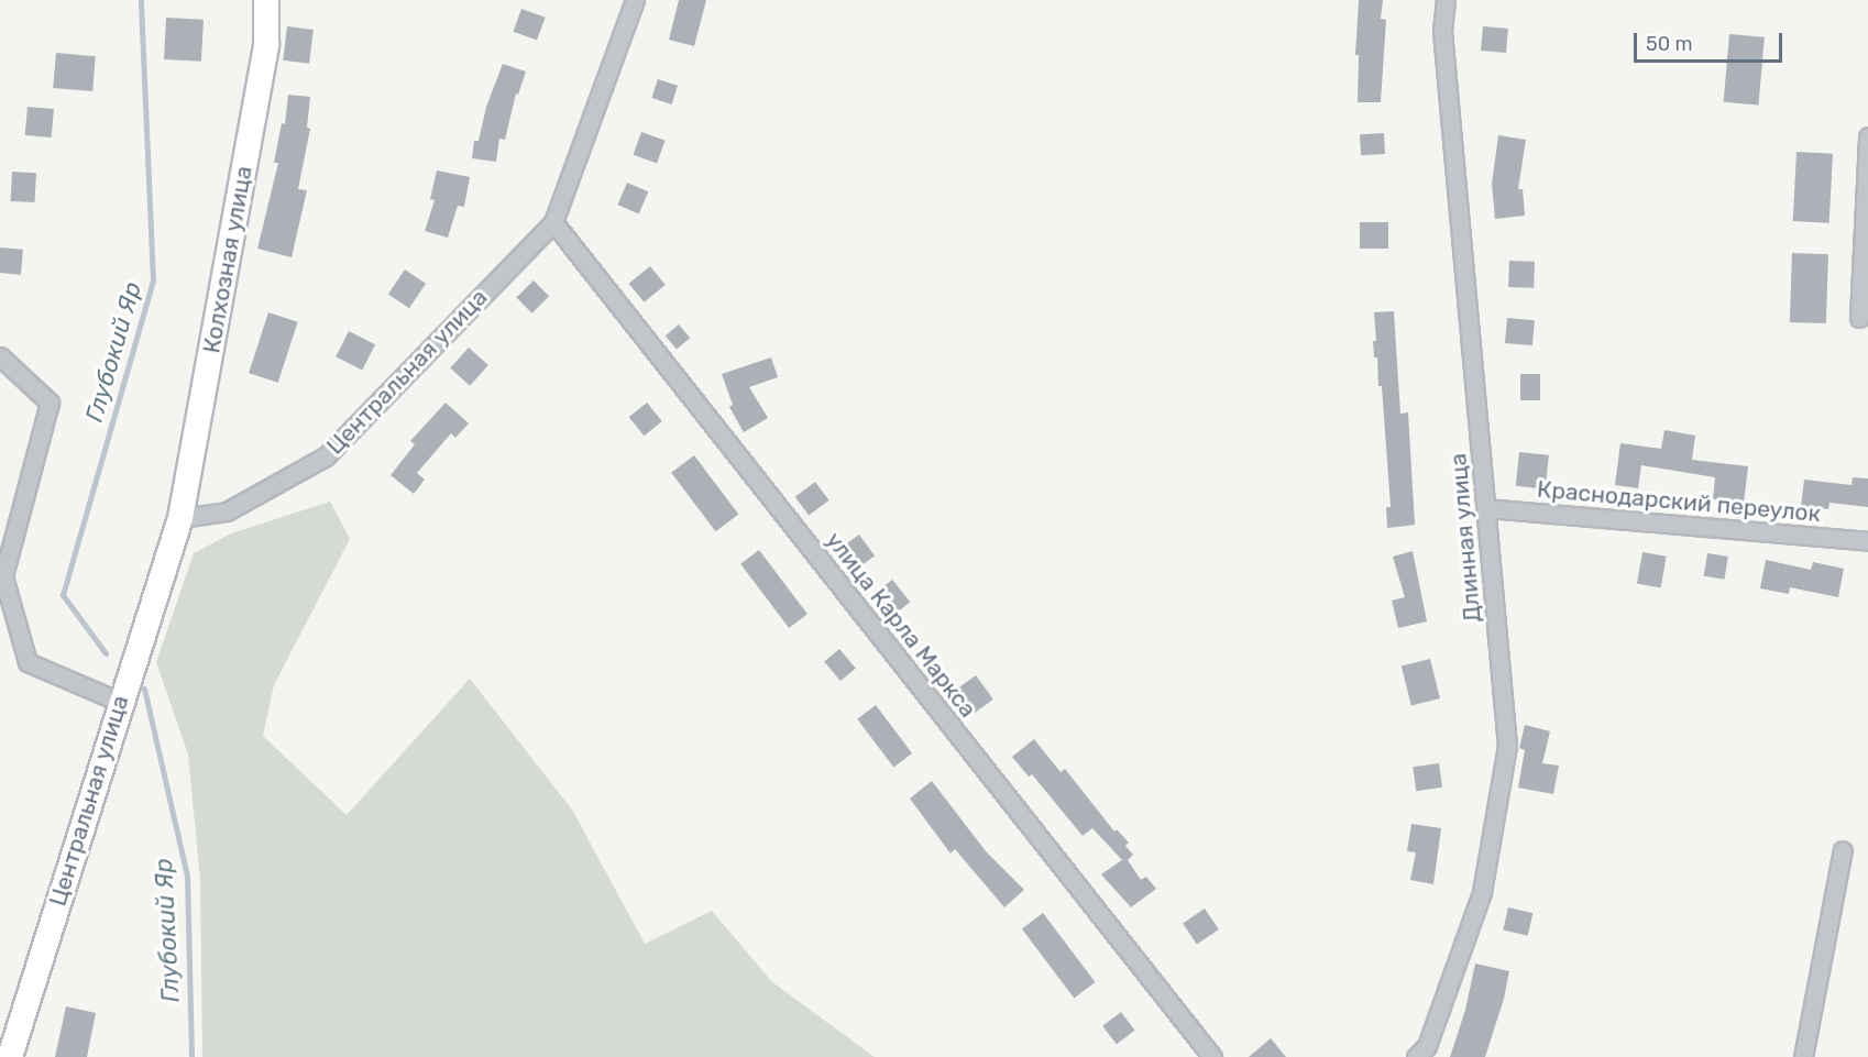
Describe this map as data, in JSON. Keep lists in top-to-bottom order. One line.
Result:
{"streets":{"street":["Колхозная улица","Центральная улица","Краснодарский переулок","Длинная улица","улица Карла Маркса"]},"crossings":[["Колхозная улица","Центральная улица"],["Центральная улица","улица Карла Маркса"],["Краснодарский переулок","Длинная улица"]],"water":["Глубокий Яр"],"scale_bar":"50 m"}
